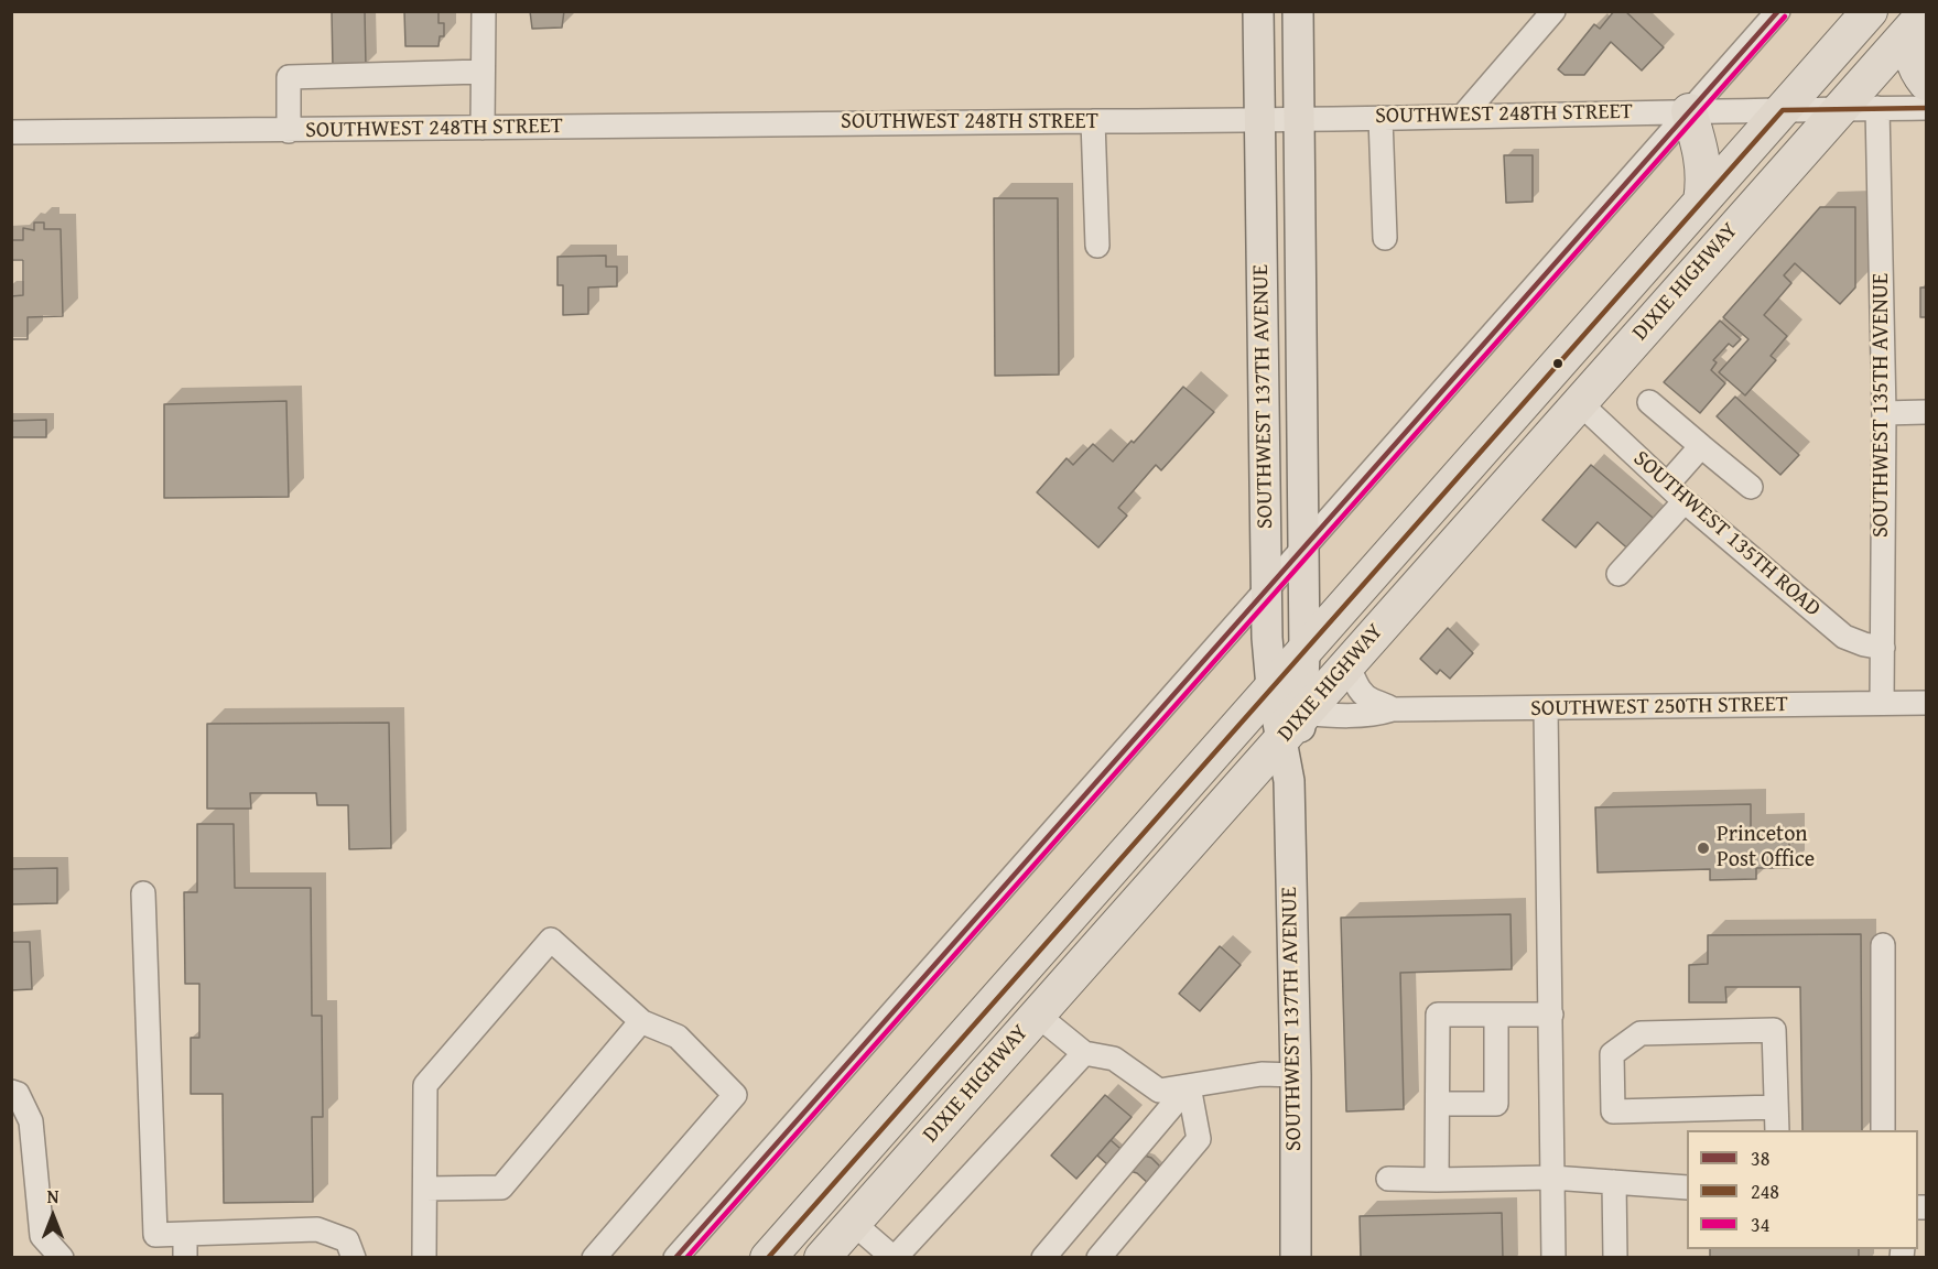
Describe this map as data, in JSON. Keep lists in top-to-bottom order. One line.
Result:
{"streets":{"highway":["DIXIE HIGHWAY"],"main road":["SOUTHWEST 137TH AVENUE"],"street":["SOUTHWEST 248TH STREET","SOUTHWEST 135TH AVENUE","SOUTHWEST 135TH ROAD","SOUTHWEST 250TH STREET"]},"crossings":[["SOUTHWEST 248TH STREET","DIXIE HIGHWAY"],["SOUTHWEST 248TH STREET","SOUTHWEST 137TH AVENUE"],["SOUTHWEST 248TH STREET","SOUTHWEST 135TH AVENUE"],["DIXIE HIGHWAY","SOUTHWEST 137TH AVENUE"],["DIXIE HIGHWAY","SOUTHWEST 135TH ROAD"],["DIXIE HIGHWAY","SOUTHWEST 250TH STREET"],["SOUTHWEST 137TH AVENUE","SOUTHWEST 250TH STREET"],["SOUTHWEST 135TH AVENUE","SOUTHWEST 135TH ROAD"],["SOUTHWEST 135TH AVENUE","SOUTHWEST 250TH STREET"]],"places":["Princeton Post Office"],"lines":["transit line 38","transit line 34","transit line 248"],"legend":["38","248","34"],"north":"top"}
